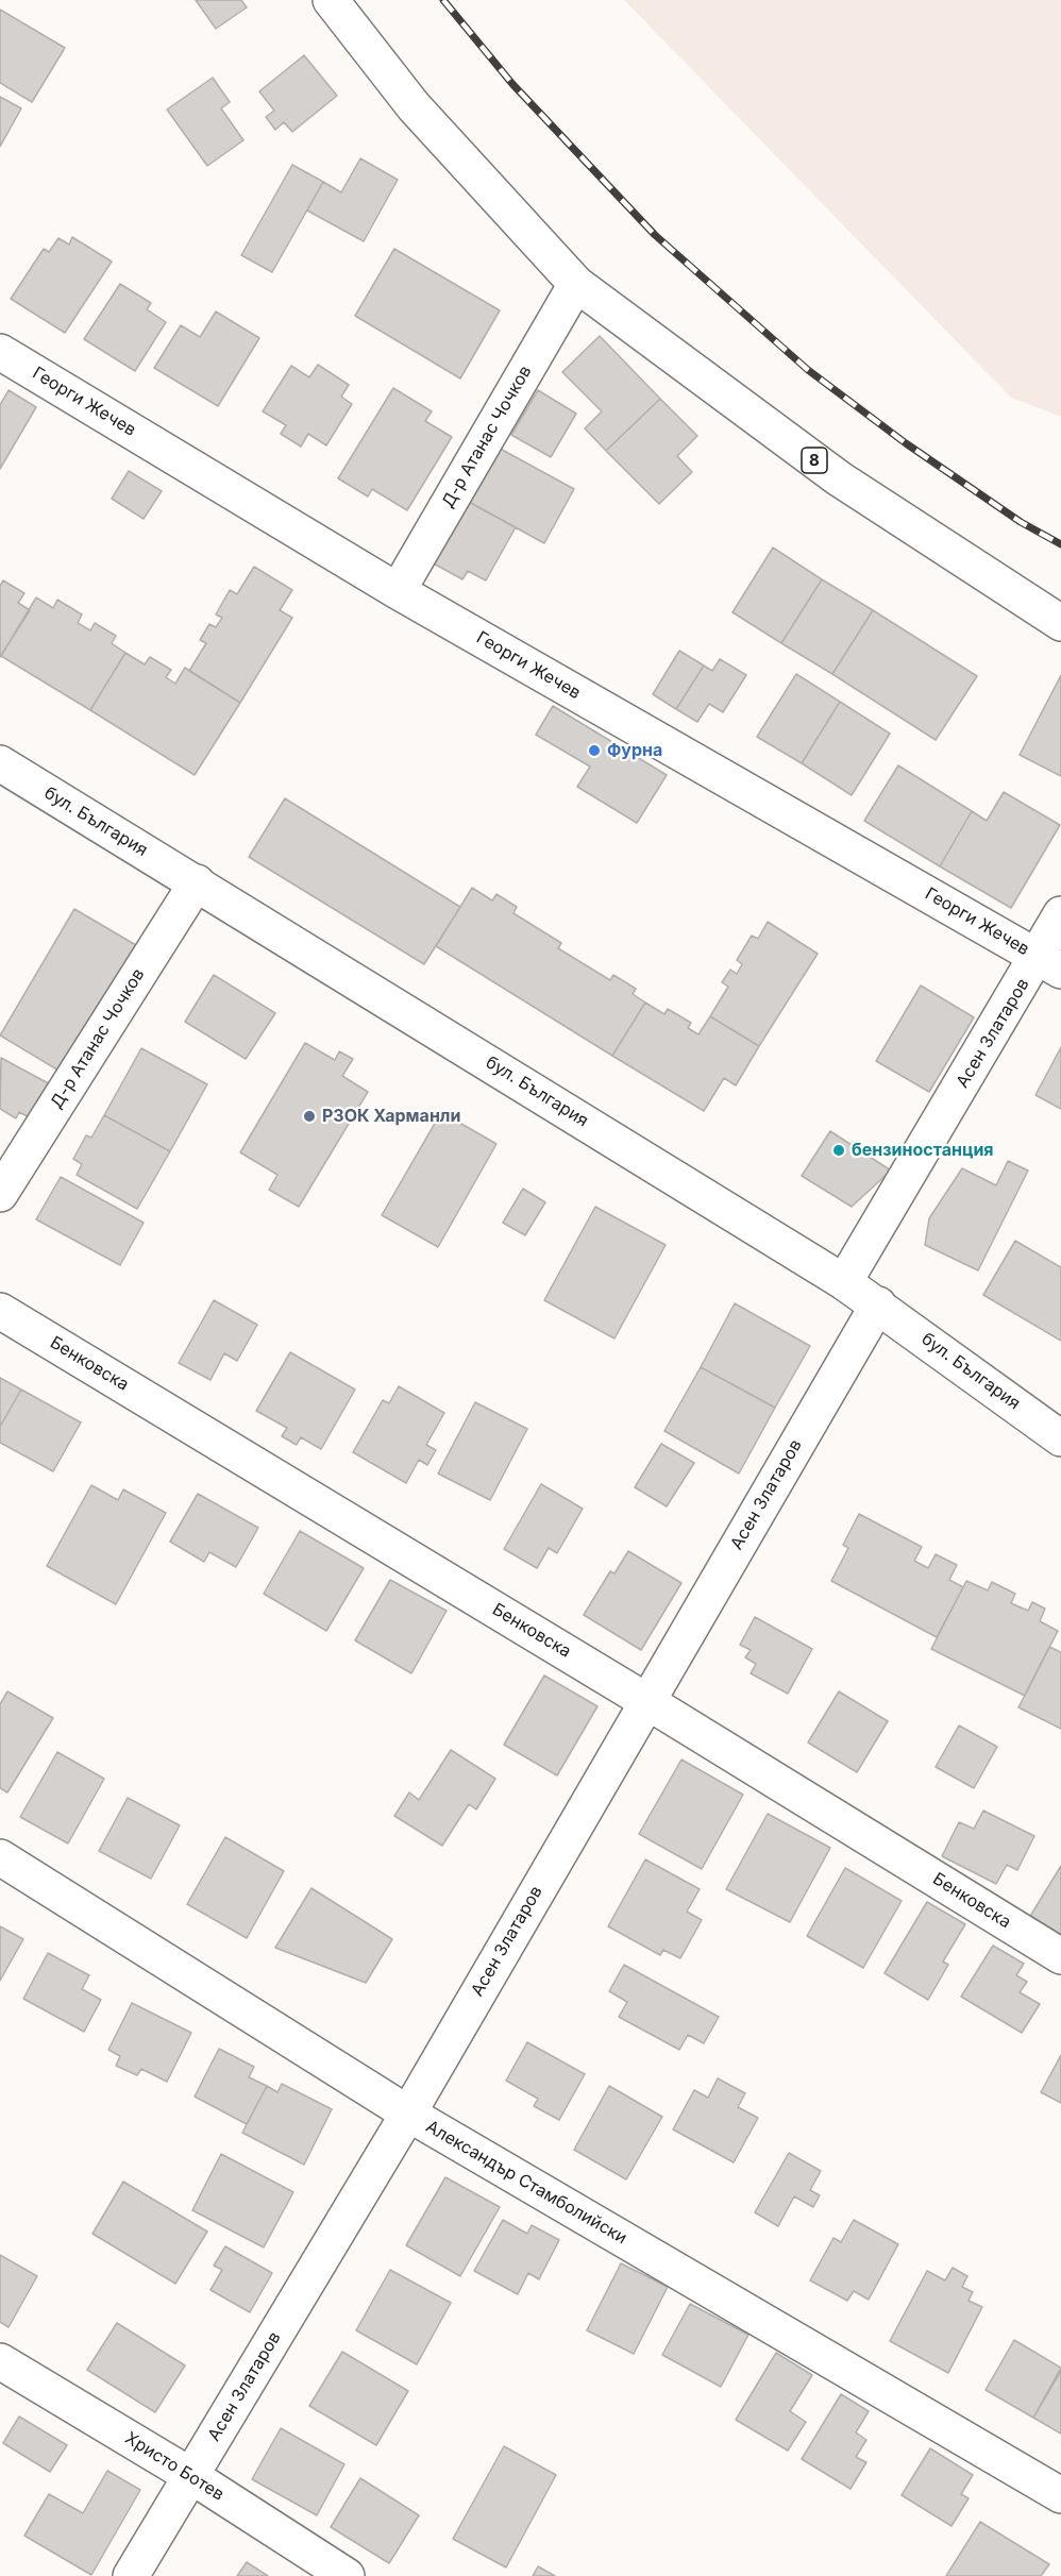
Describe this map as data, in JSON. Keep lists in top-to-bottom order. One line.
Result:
{"streets":{"street":["Георги Жечев","Д-р Атанас Чочков","8","бул. България","Асен Златаров","Бенковска","Александър Стамболийски","Христо Ботев"]},"crossings":[["Георги Жечев","Д-р Атанас Чочков"],["Георги Жечев","Асен Златаров"],["Д-р Атанас Чочков","8"],["Д-р Атанас Чочков","бул. България"],["бул. България","Асен Златаров"],["Асен Златаров","Бенковска"],["Асен Златаров","Александър Стамболийски"],["Асен Златаров","Христо Ботев"]],"places":["Фурна","РЗОК Харманли","бензиностанция"]}
